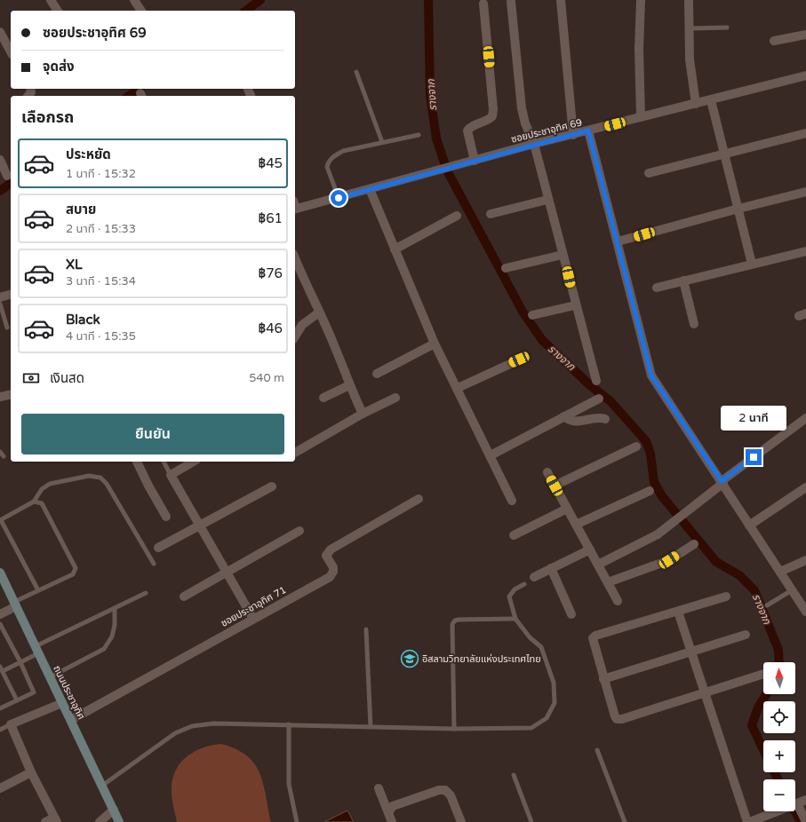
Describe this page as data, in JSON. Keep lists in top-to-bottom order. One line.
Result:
{"streets":{"main road":["ถนนประชาอุทิศ"],"street":["ซอยประชาอุทิศ 69","ซอยประชาอุทิศ 71"]},"crossings":[["ซอยประชาอุทิศ 71","ถนนประชาอุทิศ"]],"water":["รางจาก"],"places":{"school or university":["อิสลามวิทยาลัยแห่งประเทศไทย"]},"north":"top","page":{"banner":["ซอยประชาอุทิศ 69","จุดส่ง"],"heading":"เลือกรถ","list":[{"name":"ประหยัด","note":"1 นาที · 15:32","value":"฿45"},{"name":"สบาย","note":"2 นาที · 15:33","value":"฿61"},{"name":"XL","note":"3 นาที · 15:34","value":"฿76"},{"name":"Black","note":"4 นาที · 15:35","value":"฿46"}],"pay":["เงินสด","540 m"],"bubble":"2 นาที","buttons":"ยืนยัน","map_buttons":["+","−"]}}
